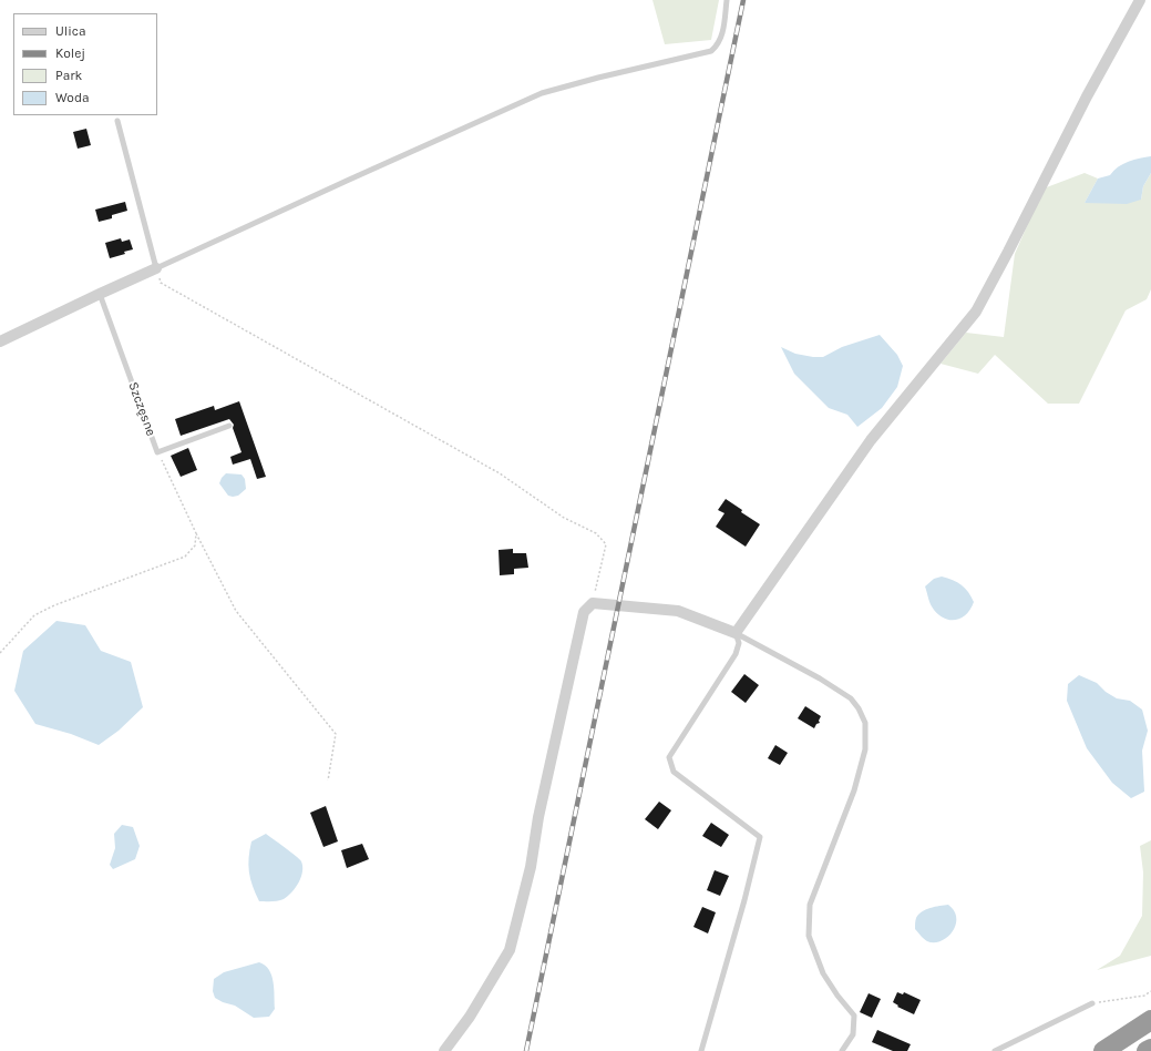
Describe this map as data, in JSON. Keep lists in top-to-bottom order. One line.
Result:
{"streets":{"lane":["Szczęsne"]},"legend":["Ulica","Kolej","Park","Woda"]}
